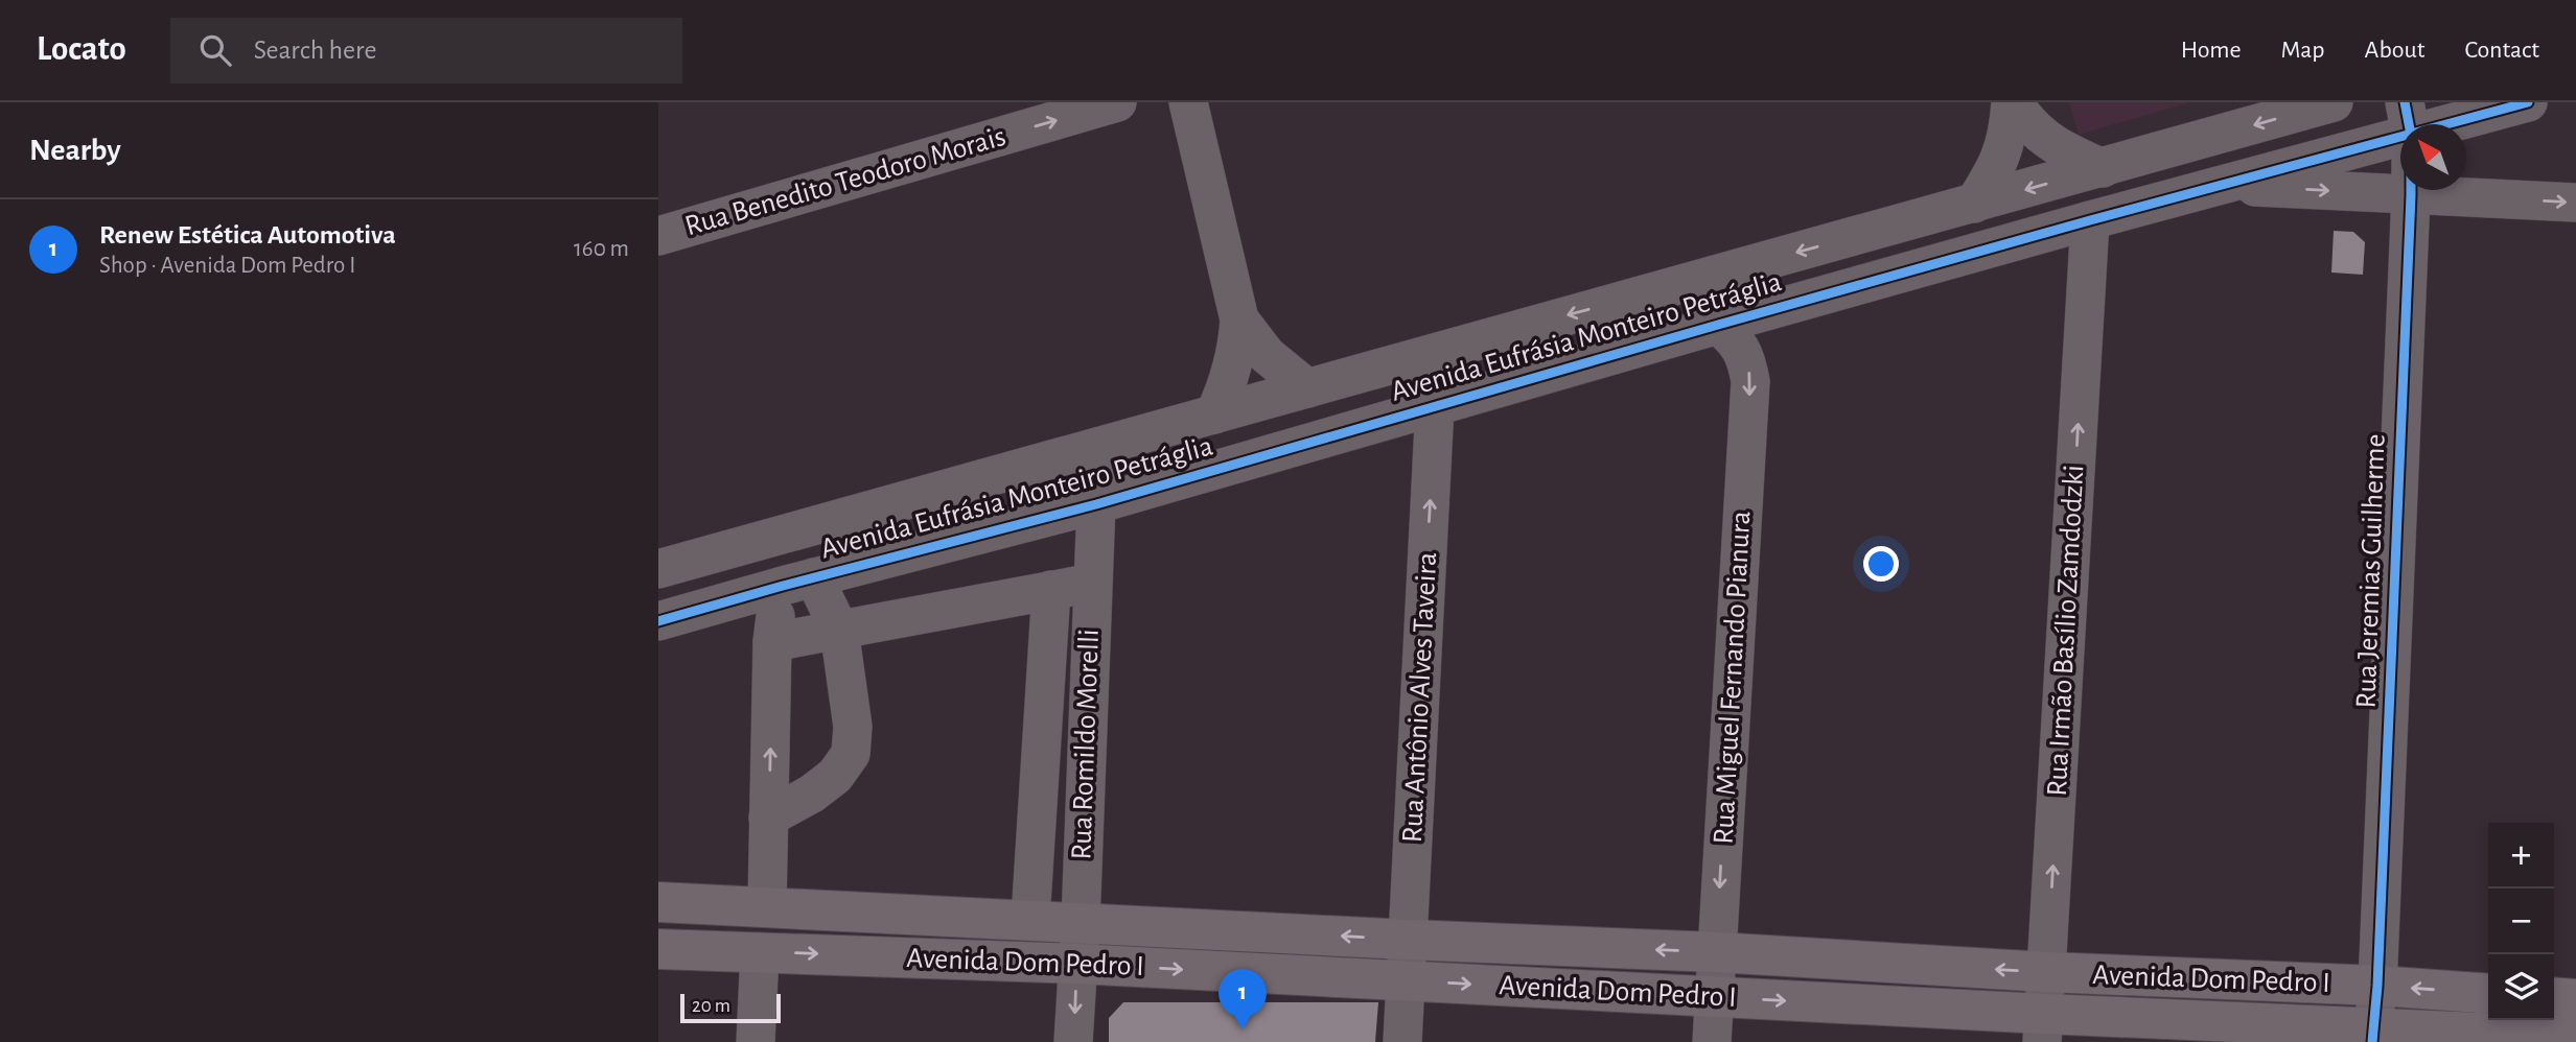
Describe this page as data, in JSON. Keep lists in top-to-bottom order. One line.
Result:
{"streets":{"main road":["Avenida Dom Pedro I"],"street":["Rua Benedito Teodoro Morais","Avenida Eufrásia Monteiro Petráglia","Rua Jeremias Guilherme","Rua Irmão Basílio Zamdodzki","Rua Miguel Fernando Pianura","Rua Antônio Alves Taveira","Rua Romildo Morelli"]},"crossings":[["Avenida Eufrásia Monteiro Petráglia","Rua Jeremias Guilherme"],["Avenida Eufrásia Monteiro Petráglia","Rua Irmão Basílio Zamdodzki"],["Avenida Eufrásia Monteiro Petráglia","Rua Miguel Fernando Pianura"],["Avenida Eufrásia Monteiro Petráglia","Rua Antônio Alves Taveira"],["Avenida Eufrásia Monteiro Petráglia","Rua Romildo Morelli"],["Rua Jeremias Guilherme","Avenida Dom Pedro I"],["Rua Irmão Basílio Zamdodzki","Avenida Dom Pedro I"],["Rua Miguel Fernando Pianura","Avenida Dom Pedro I"],["Rua Antônio Alves Taveira","Avenida Dom Pedro I"],["Rua Romildo Morelli","Avenida Dom Pedro I"]],"one_way":["Rua Benedito Teodoro Morais","Rua Irmão Basílio Zamdodzki","Rua Miguel Fernando Pianura","Rua Antônio Alves Taveira"],"scale_bar":"20 m","north":"top left","page":{"header":"Locato","search":"Search here","nav":["Home","Map","About","Contact"],"heading":"Nearby","list":[{"mark":"1","name":"Renew Estética Automotiva","note":"Shop · Avenida Dom Pedro I","value":"160 m"}],"map_buttons":["+","−"],"pins":"1","scale":"20 m"}}
